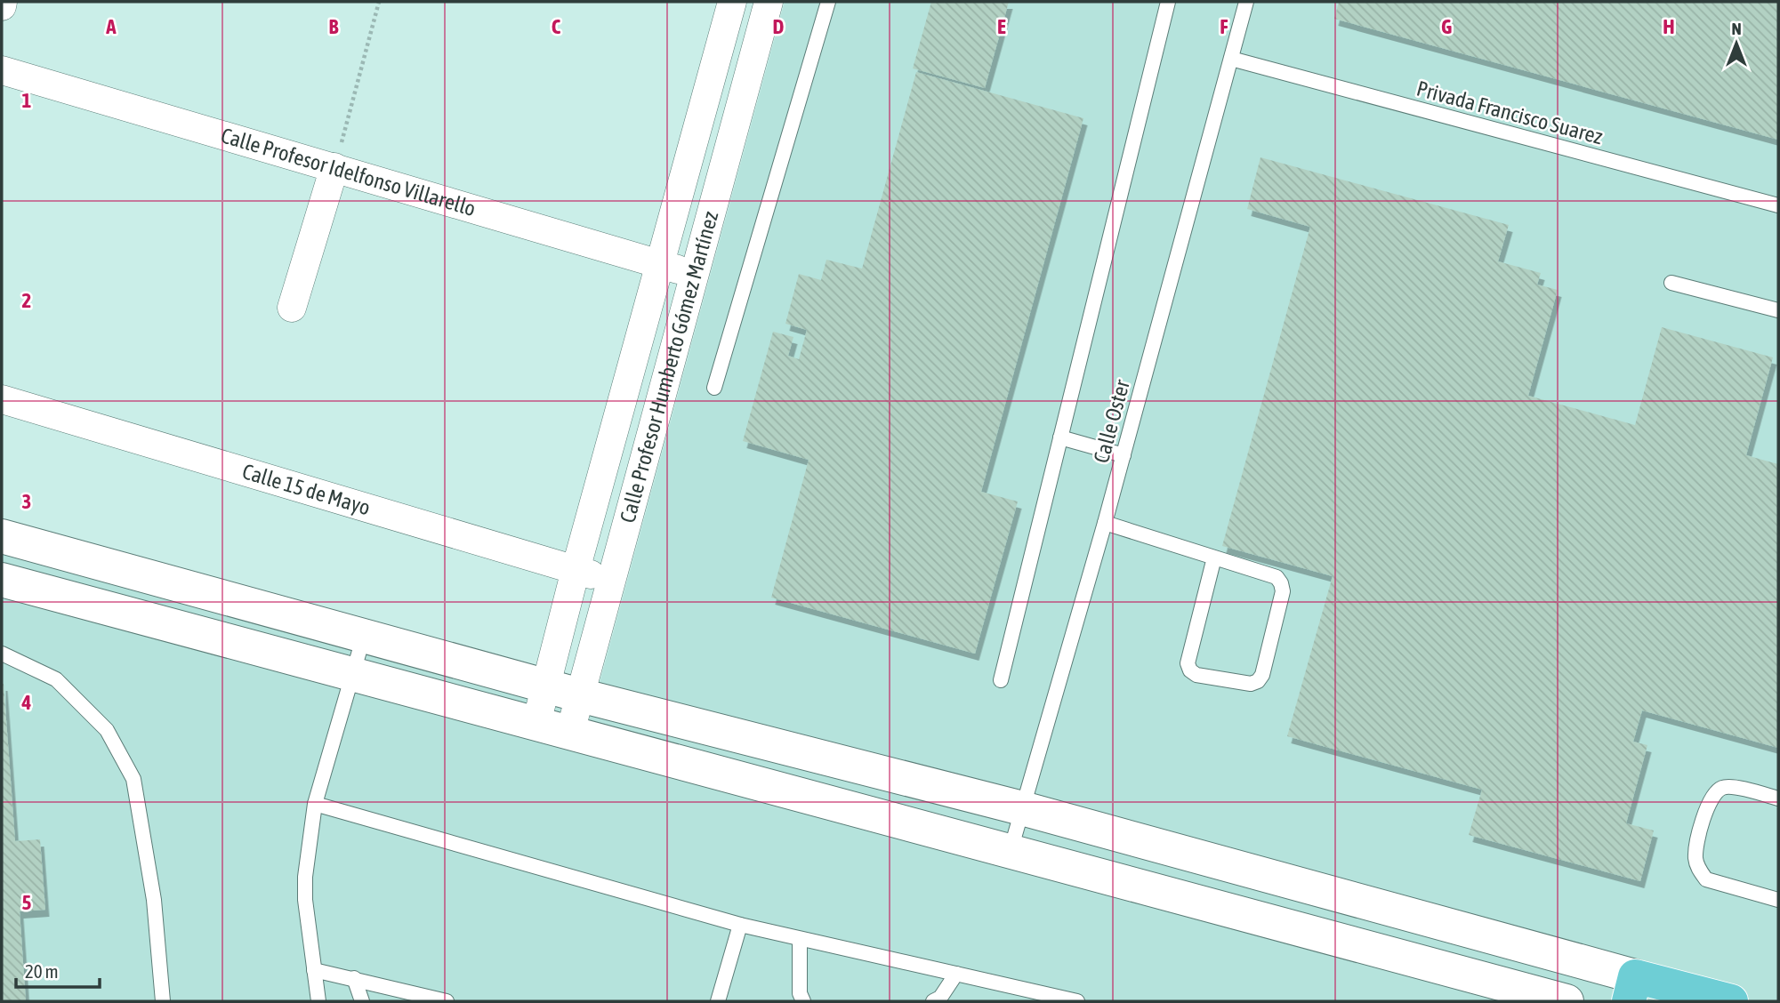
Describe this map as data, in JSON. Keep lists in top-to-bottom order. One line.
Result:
{"streets":{"street":["Calle Profesor Idelfonso Villarello","Calle Profesor Humberto Gómez Martínez","Calle 15 de Mayo"],"lane":["Privada Francisco Suarez","Calle Oster"]},"crossings":[["Privada Francisco Suarez","Calle Oster"],["Calle Profesor Idelfonso Villarello","Calle Profesor Humberto Gómez Martínez"],["Calle Profesor Humberto Gómez Martínez","Calle 15 de Mayo"]],"scale_bar":"20 m","north":"top","grid":{"columns":["A","B","C","D","E","F","G","H"],"rows":["1","2","3","4","5"]}}
